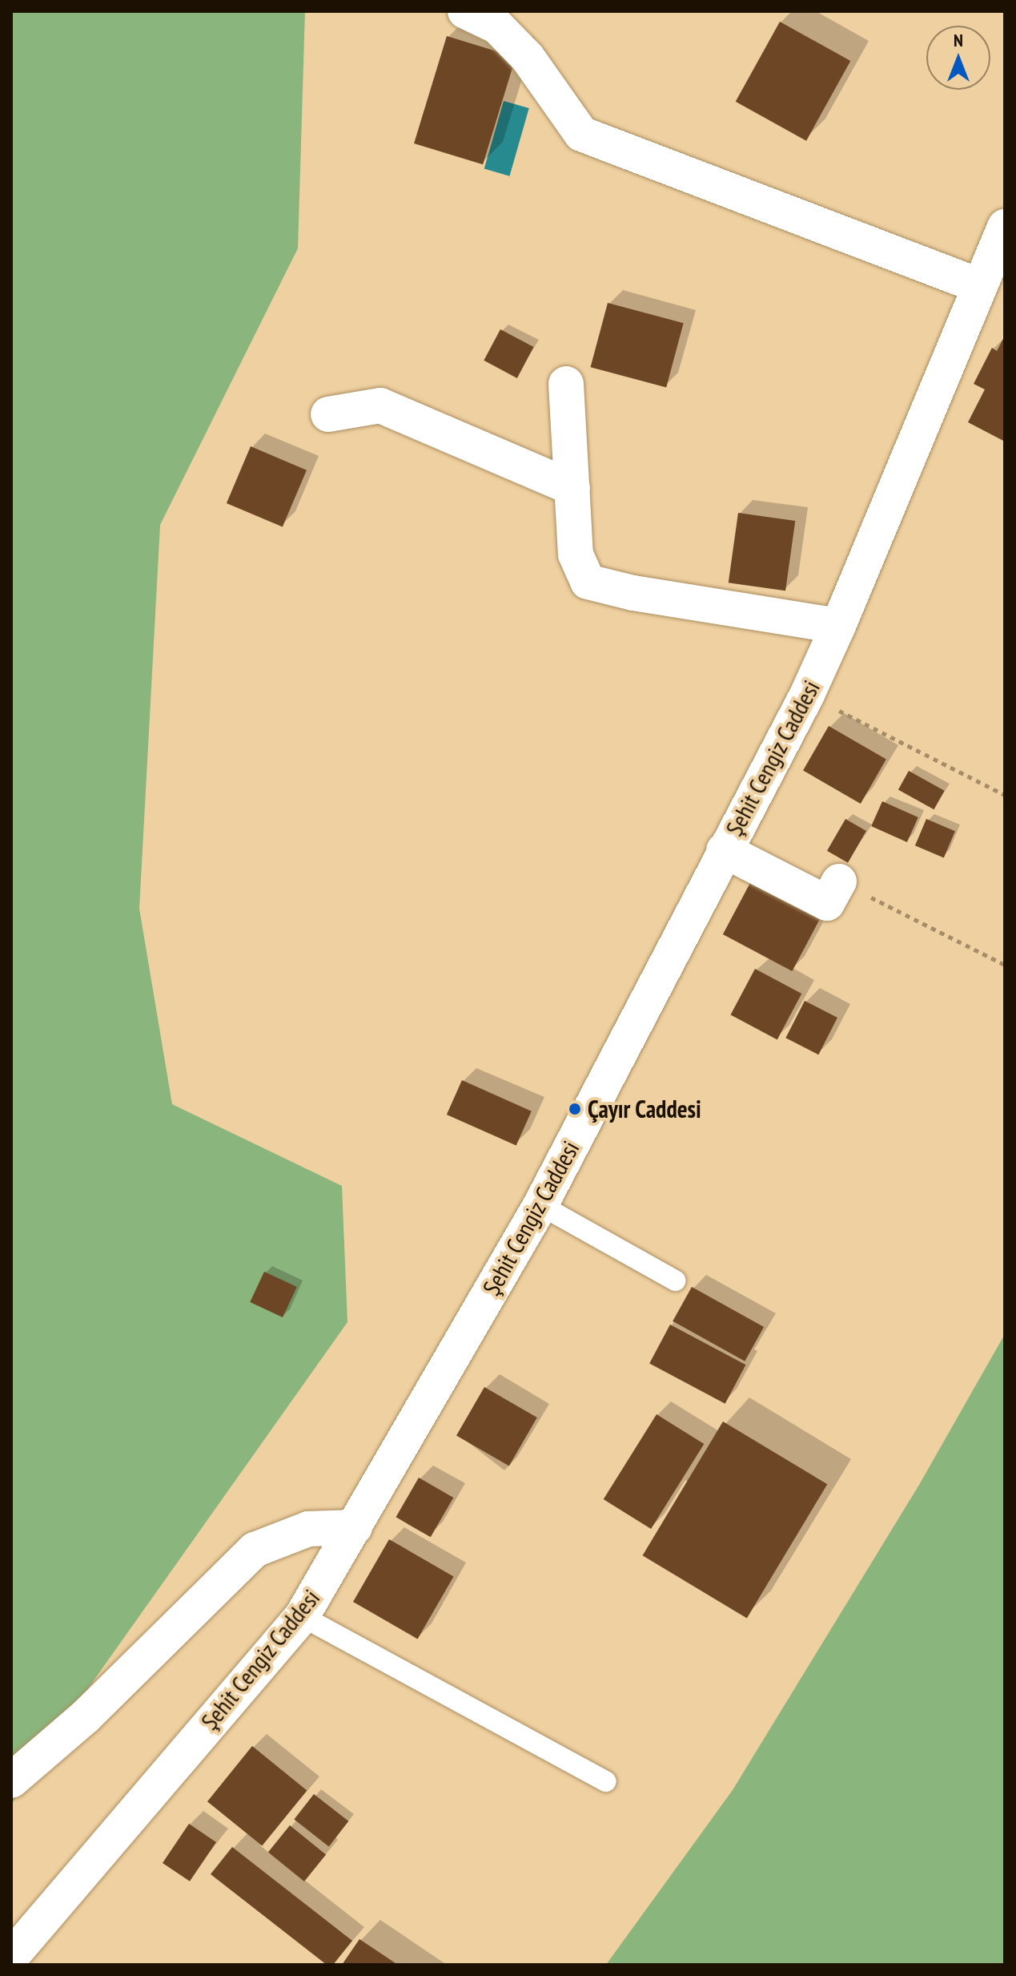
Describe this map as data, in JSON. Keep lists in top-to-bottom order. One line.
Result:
{"streets":{"street":["Şehit Cengiz Caddesi"]},"places":["Çayır Caddesi"],"north":"top"}
